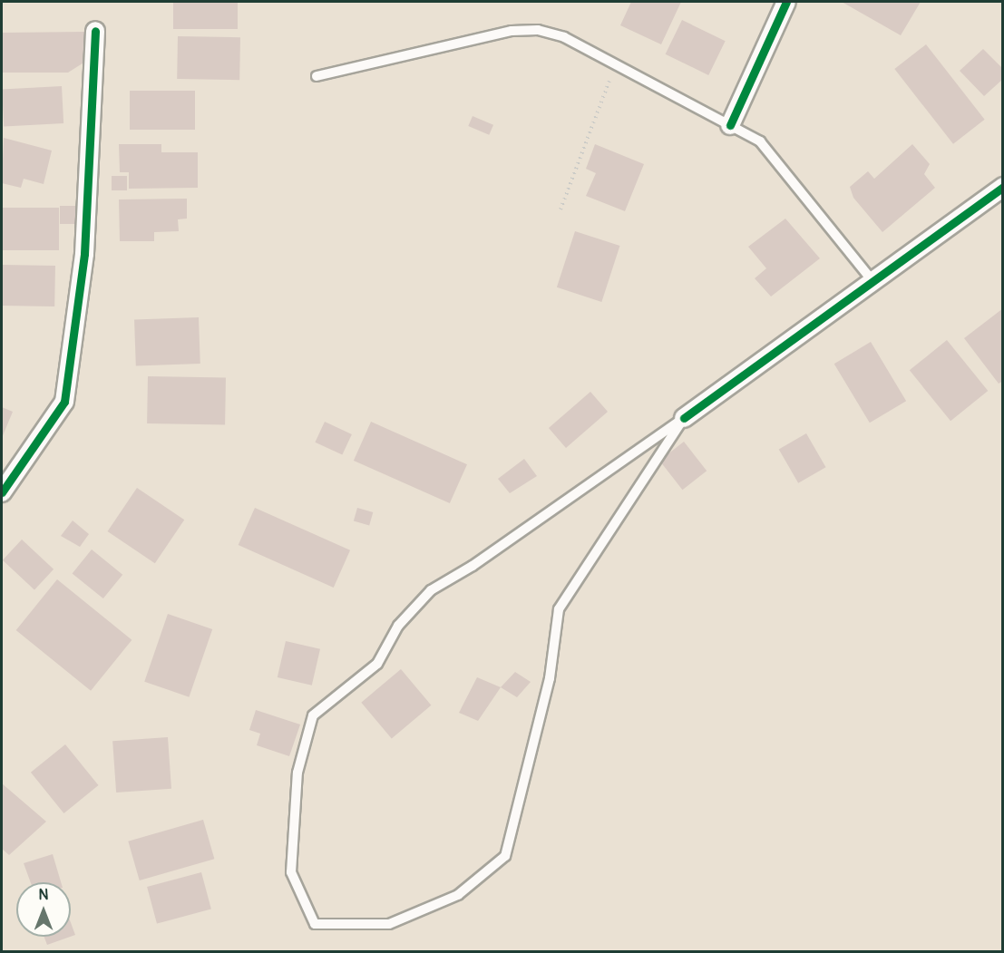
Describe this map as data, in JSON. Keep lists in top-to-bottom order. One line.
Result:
{"north":"top"}
